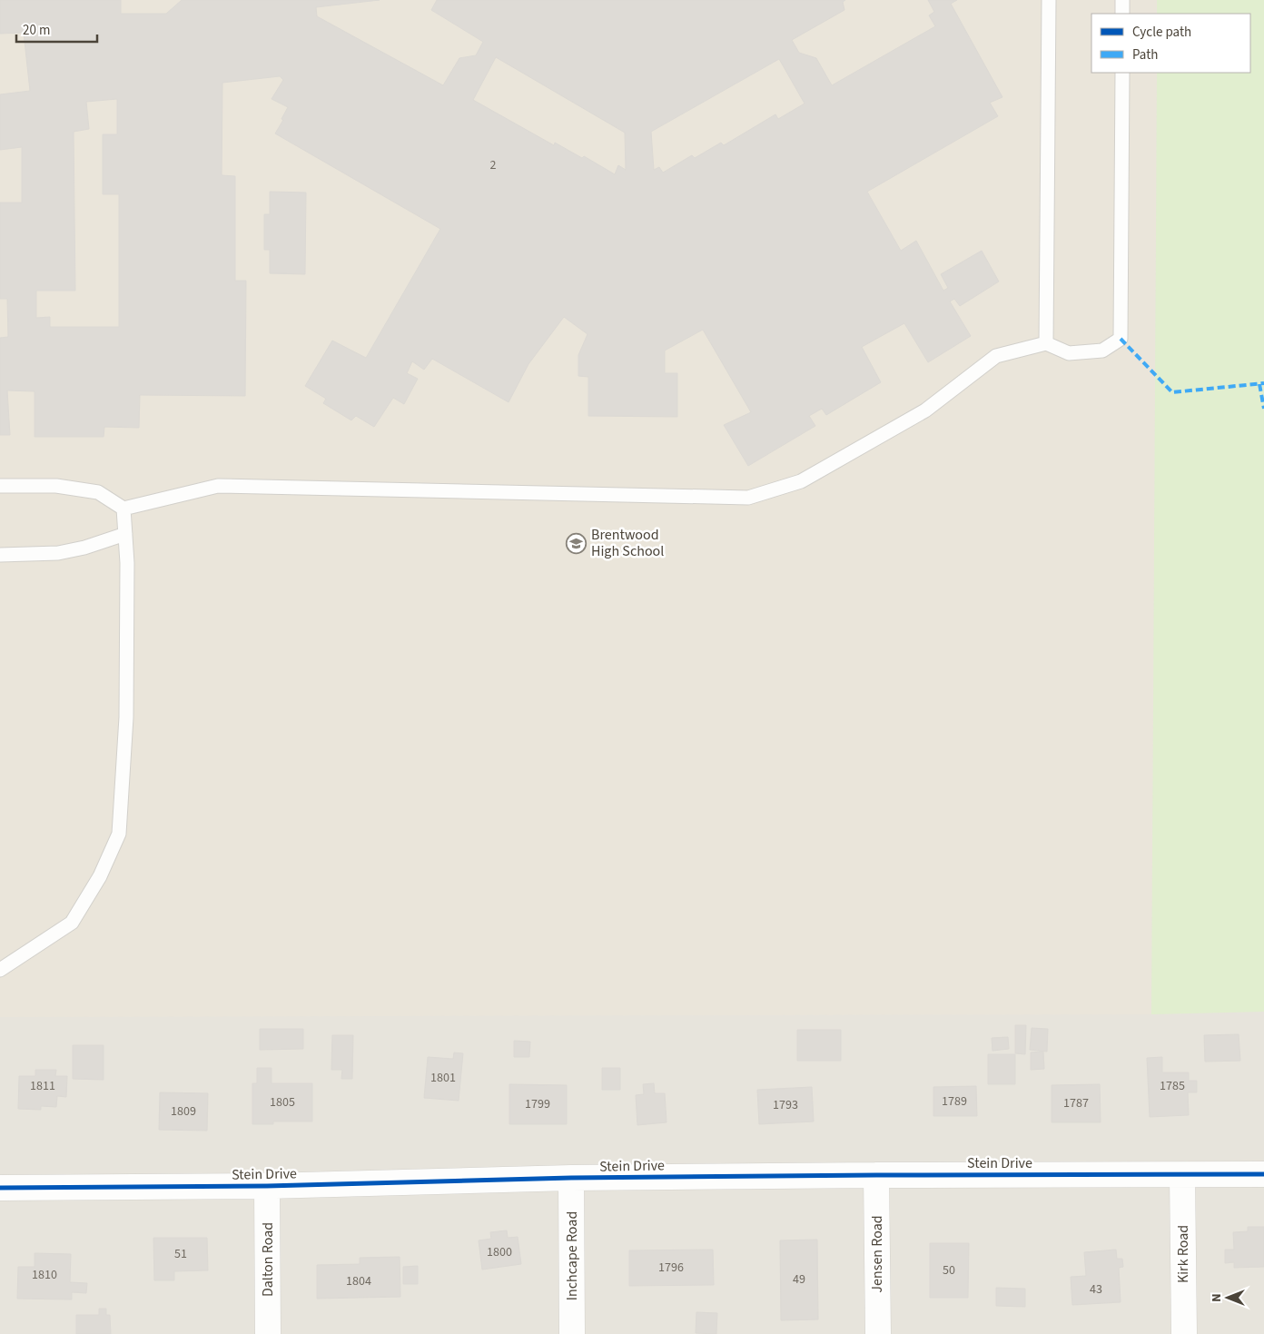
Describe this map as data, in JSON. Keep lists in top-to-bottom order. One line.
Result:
{"streets":{"street":["Stein Drive","Jensen Road","Kirk Road","Inchcape Road","Dalton Road"]},"crossings":[["Stein Drive","Jensen Road"],["Stein Drive","Kirk Road"],["Stein Drive","Inchcape Road"],["Stein Drive","Dalton Road"]],"places":{"school or university":["Brentwood High School"]},"house_numbers":["2","1801","1811","1785","1789","1805","1787","1799","1793","1809","1800","51","1796","50","1810","49","1804","43"],"legend":["Cycle path","Path"],"scale_bar":"20 m","north":"left"}
